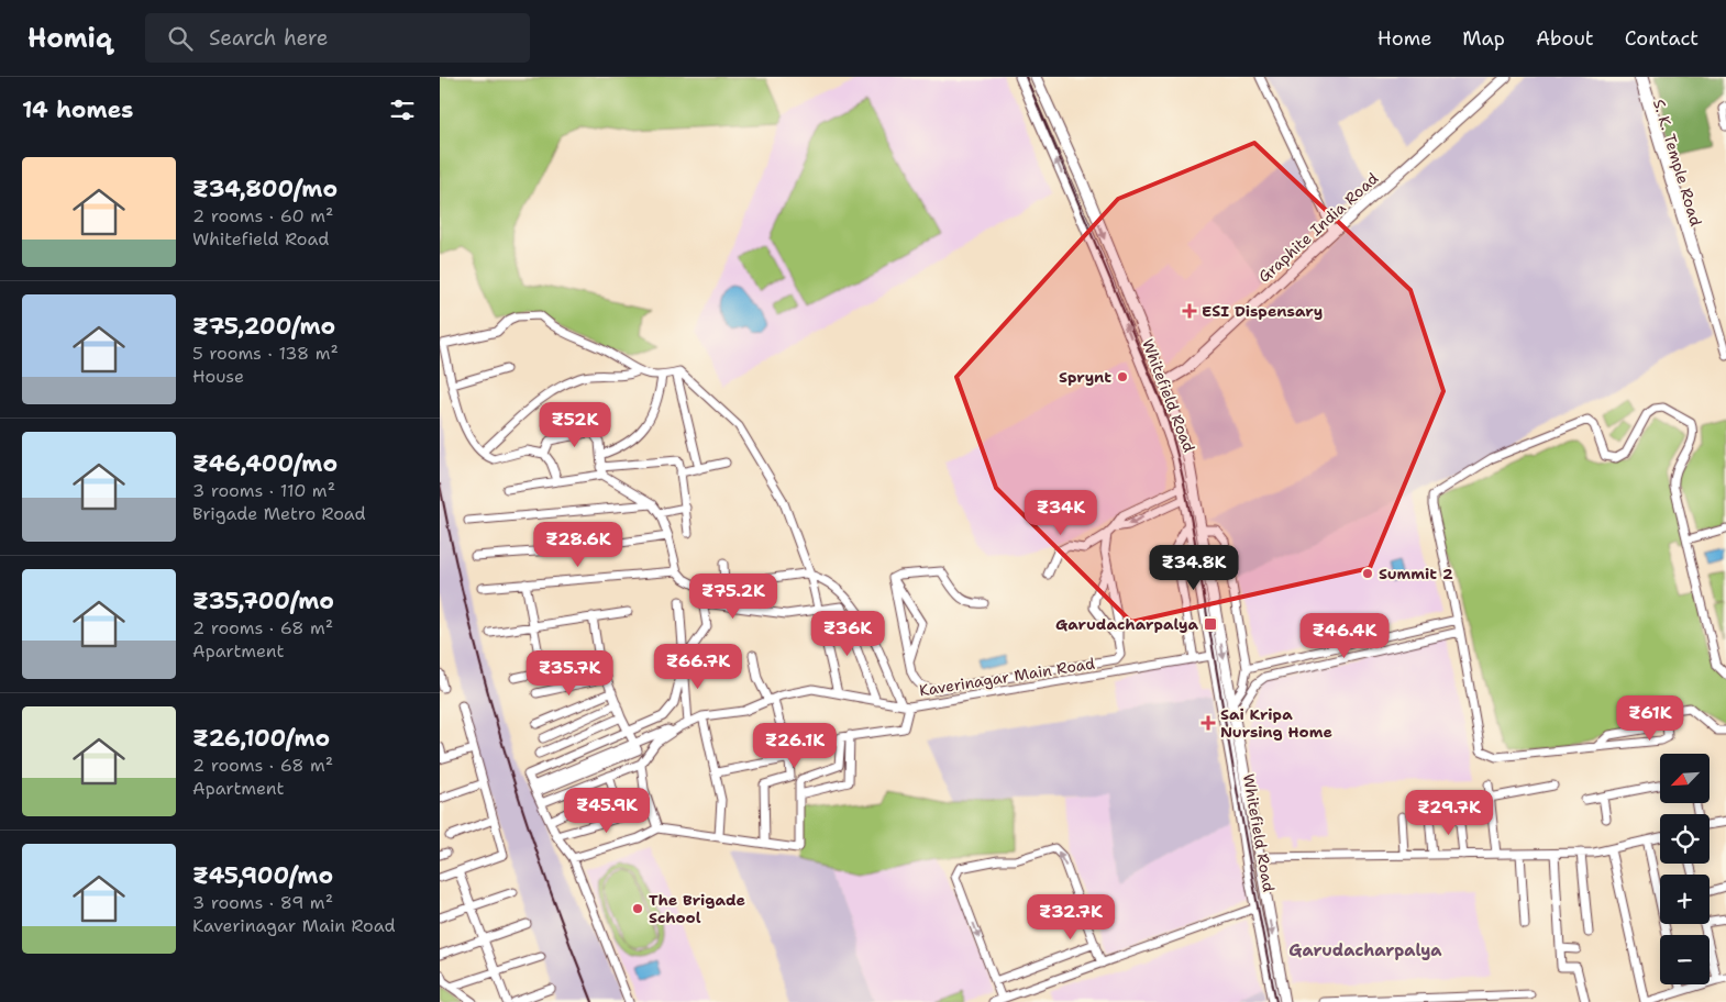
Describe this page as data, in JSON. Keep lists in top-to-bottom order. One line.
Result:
{"streets":{"main road":["Graphite India Road","Whitefield Road"],"street":["S. K. Temple Road","Kaverinagar Main Road"]},"crossings":[["Graphite India Road","Whitefield Road"],["Whitefield Road","Kaverinagar Main Road"]],"districts":["Garudacharpalya"],"places":{"health":["ESI Dispensary","Sai Kripa Nursing Home"],"other":["Sprynt","Summit 2","The Brigade School"],"transit":["Garudacharpalya"]},"north":"bottom left","page":{"header":"Homiq","search":"Search here","nav":["Home","Map","About","Contact"],"heading":"14 homes","list":[{"name":"₹34,800/mo","note":"2 rooms · 60 m² · Whitefield Road"},{"name":"₹75,200/mo","note":"5 rooms · 138 m² · House"},{"name":"₹46,400/mo","note":"3 rooms · 110 m² · Brigade Metro Road"},{"name":"₹35,700/mo","note":"2 rooms · 68 m² · Apartment"},{"name":"₹26,100/mo","note":"2 rooms · 68 m² · Apartment"},{"name":"₹45,900/mo","note":"3 rooms · 89 m² · Kaverinagar Main Road"}],"price":["₹52K","₹34K","₹28.6K","₹34.8K","₹75.2K","₹36K","₹46.4K","₹66.7K","₹35.7K","₹61K","₹26.1K","₹45.9K","₹29.7K","₹32.7K"],"map_buttons":["+","−"]}}
